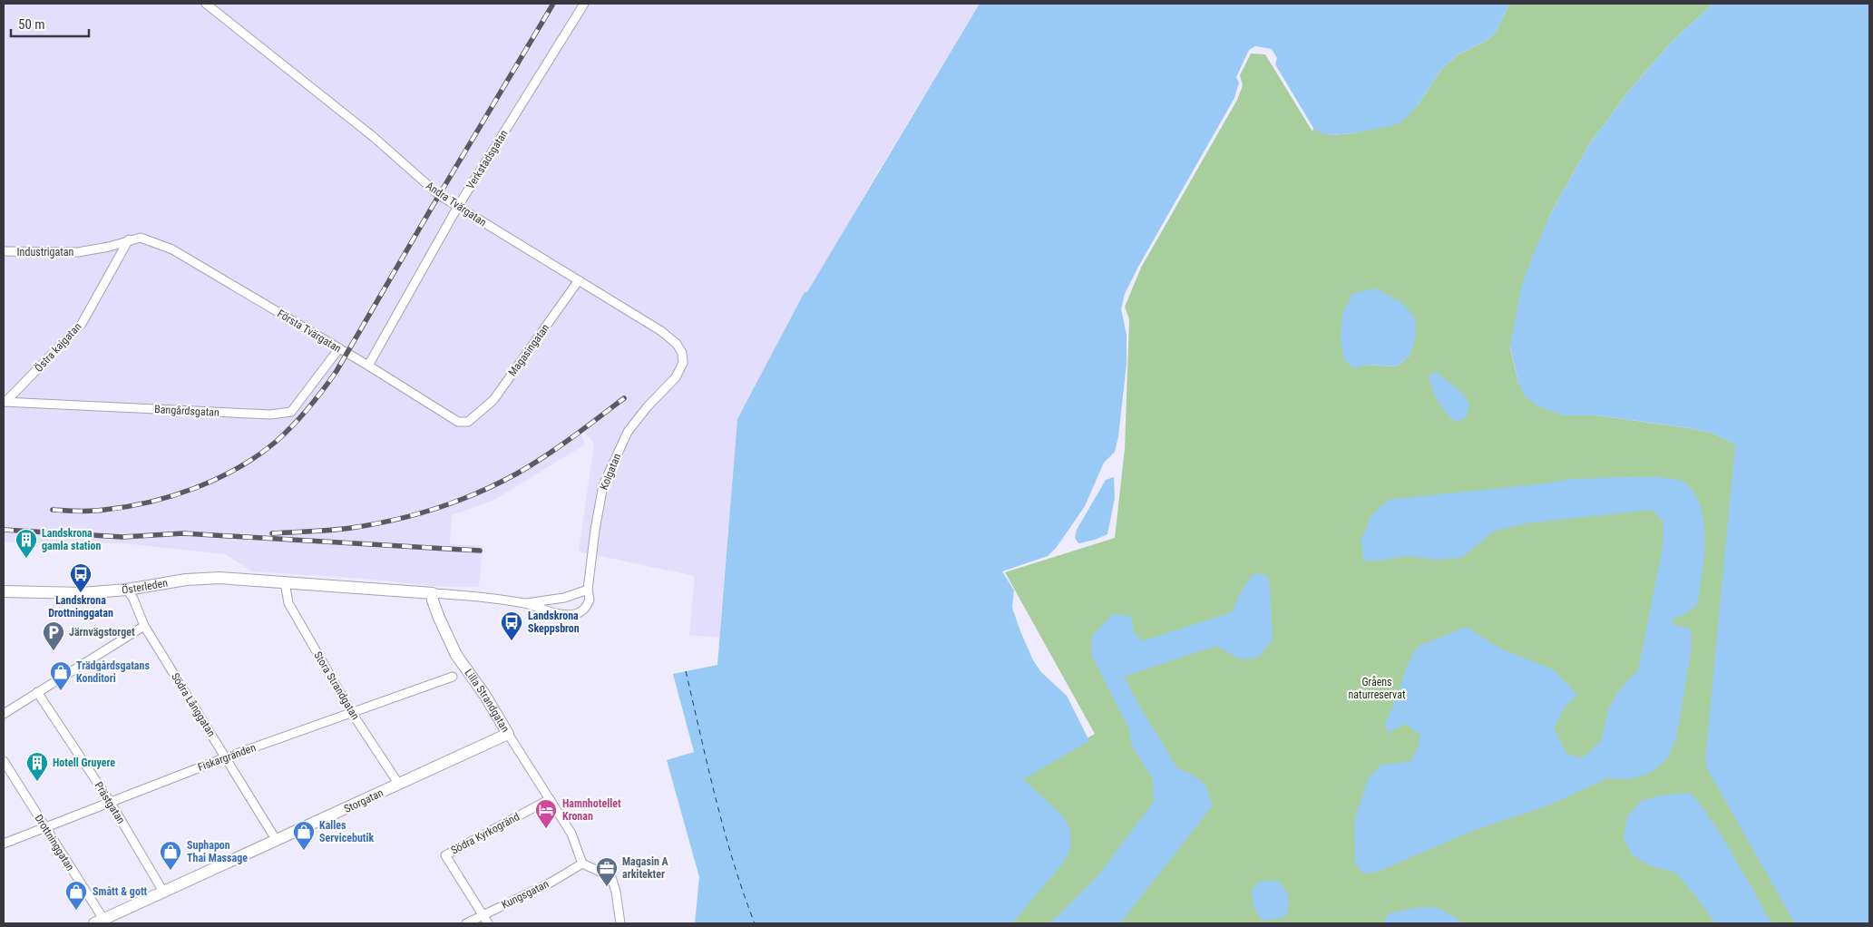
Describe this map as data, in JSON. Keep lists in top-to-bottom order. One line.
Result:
{"streets":{"street":["Verkstadsgatan","Andra Tvärgatan","Industrigatan","Första Tvärgatan","Östra kajgatan","Magasingatan","Bangårdsgatan","Kolgatan","Österleden","Stora Strandgatan","Lilla Strandgatan","Södra Långgatan","Fiskargränden","Storgatan","Prästgatan","Södra Kyrkogränd","Drottninggatan","Kungsgatan"]},"crossings":[["Verkstadsgatan","Andra Tvärgatan"],["Verkstadsgatan","Första Tvärgatan"],["Andra Tvärgatan","Magasingatan"],["Andra Tvärgatan","Kolgatan"],["Industrigatan","Första Tvärgatan"],["Industrigatan","Östra kajgatan"],["Första Tvärgatan","Magasingatan"],["Första Tvärgatan","Bangårdsgatan"],["Östra kajgatan","Bangårdsgatan"],["Kolgatan","Lilla Strandgatan"],["Österleden","Stora Strandgatan"],["Österleden","Södra Långgatan"],["Stora Strandgatan","Fiskargränden"],["Stora Strandgatan","Storgatan"],["Lilla Strandgatan","Storgatan"],["Lilla Strandgatan","Södra Kyrkogränd"],["Lilla Strandgatan","Kungsgatan"],["Södra Långgatan","Fiskargränden"],["Södra Långgatan","Storgatan"],["Fiskargränden","Prästgatan"],["Fiskargränden","Drottninggatan"],["Storgatan","Prästgatan"],["Storgatan","Drottninggatan"],["Södra Kyrkogränd","Kungsgatan"]],"parks":["Gråens naturreservat"],"places":{"building":["Landskrona gamla station","Hotell Gruyere"],"bus stop":["Landskrona Drottninggatan","Landskrona Skeppsbron"],"parking":["Järnvägstorget"],"shop":["Trädgårdsgatans Konditori","Kalles Servicebutik","Suphapon Thai Massage","Smått & gott"],"hotel":["Hamnhotellet Kronan"],"office":["Magasin A arkitekter"]},"scale_bar":"50 m"}
